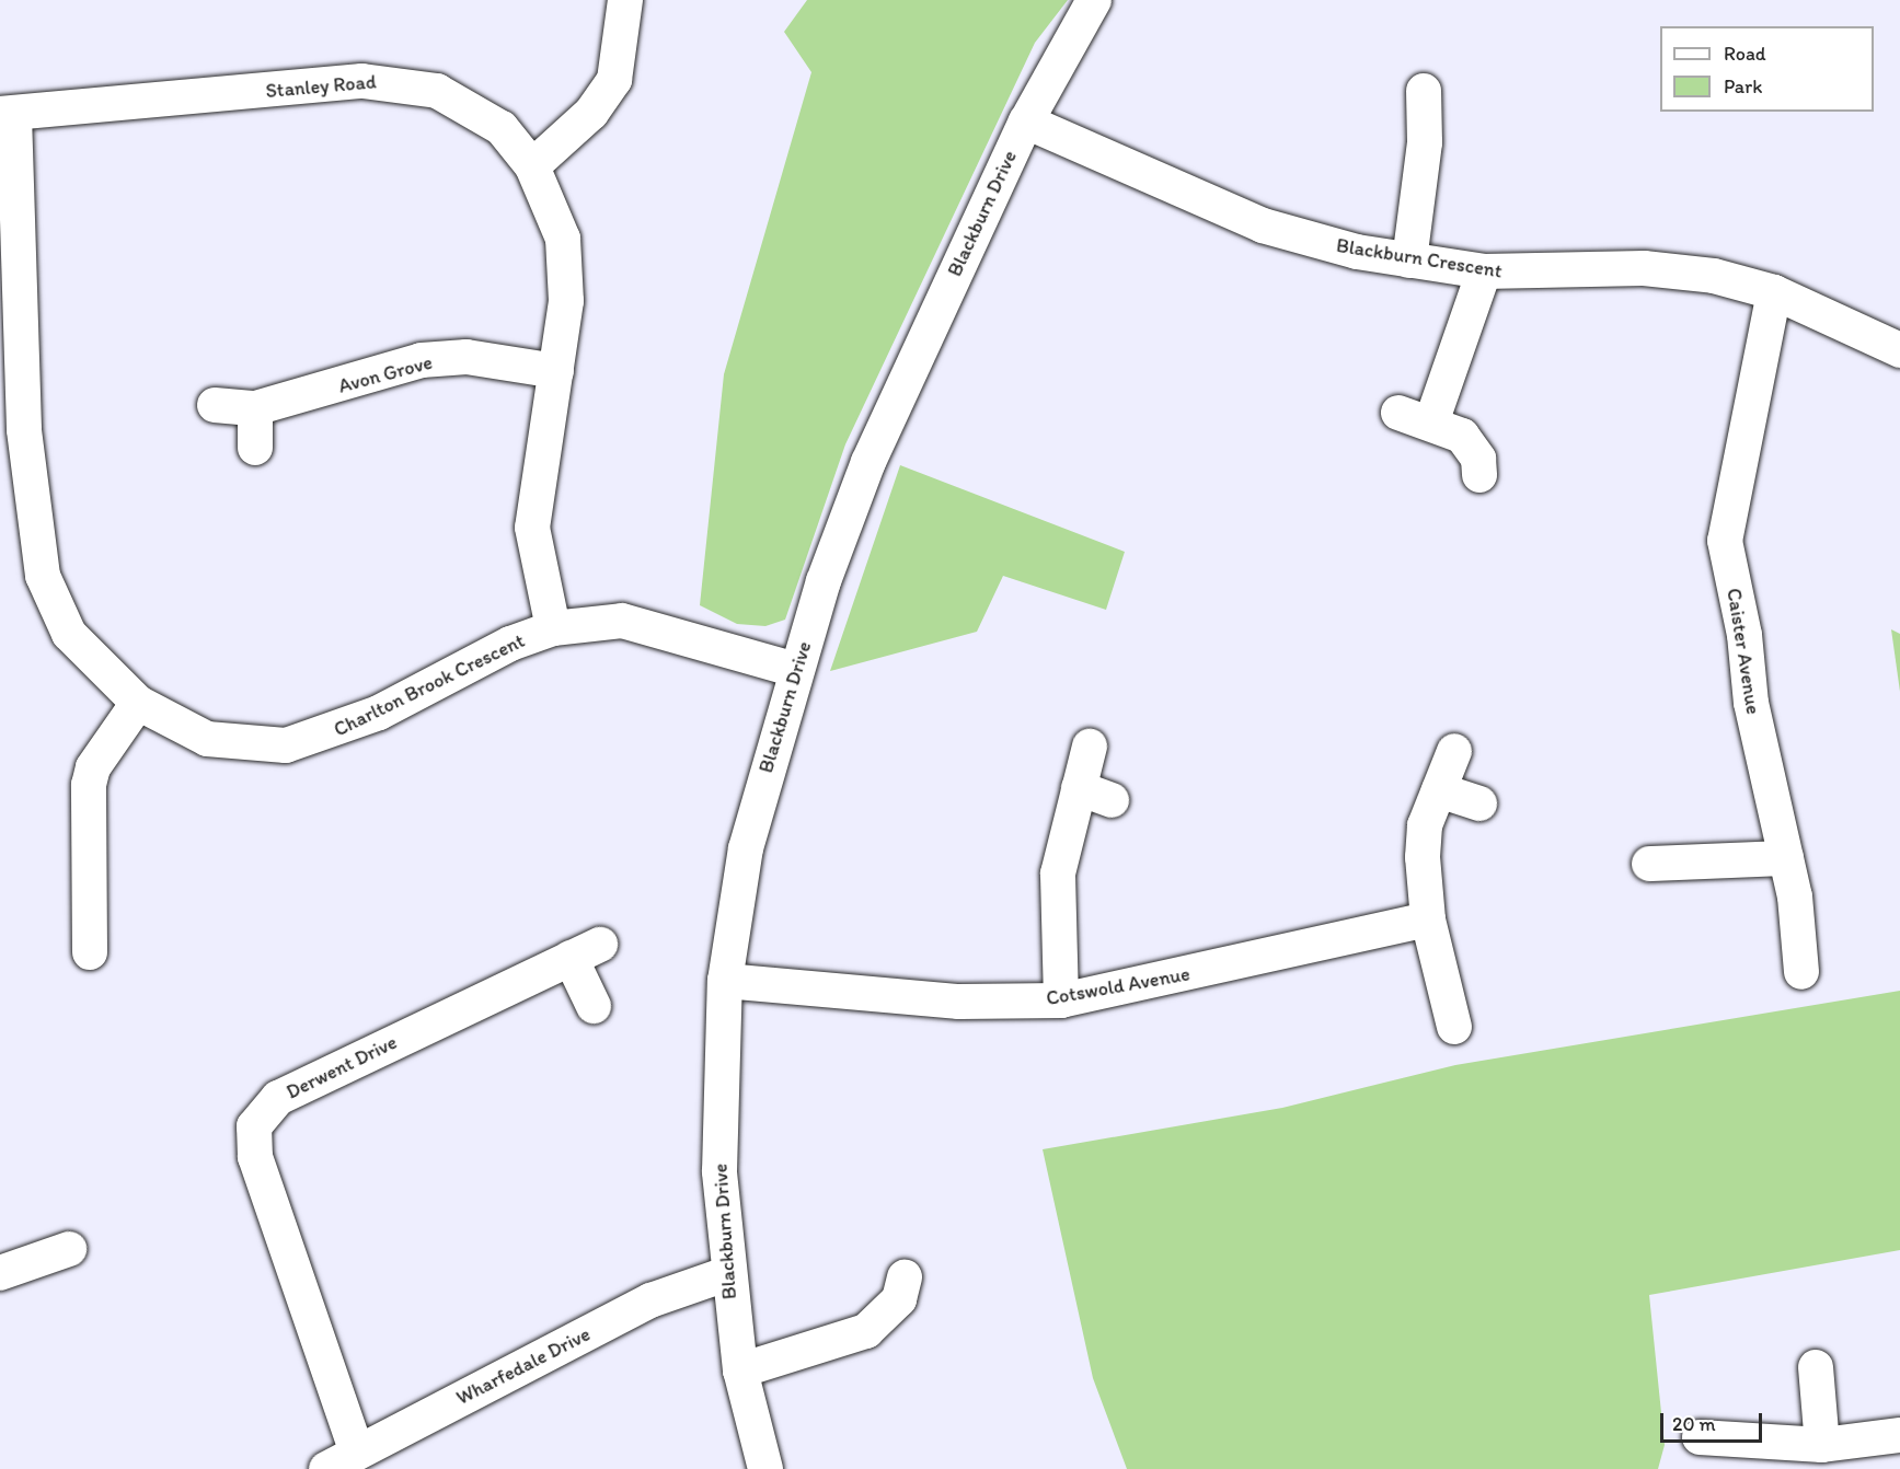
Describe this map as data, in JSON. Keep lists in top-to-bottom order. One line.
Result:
{"streets":{"street":["Stanley Road","Blackburn Drive","Blackburn Crescent","Avon Grove","Caister Avenue","Charlton Brook Crescent","Cotswold Avenue","Derwent Drive","Wharfedale Drive"]},"crossings":[["Stanley Road","Avon Grove"],["Stanley Road","Charlton Brook Crescent"],["Blackburn Drive","Blackburn Crescent"],["Blackburn Drive","Charlton Brook Crescent"],["Blackburn Drive","Cotswold Avenue"],["Blackburn Drive","Wharfedale Drive"],["Blackburn Crescent","Caister Avenue"],["Derwent Drive","Wharfedale Drive"]],"legend":["Road","Park"],"scale_bar":"20 m"}
